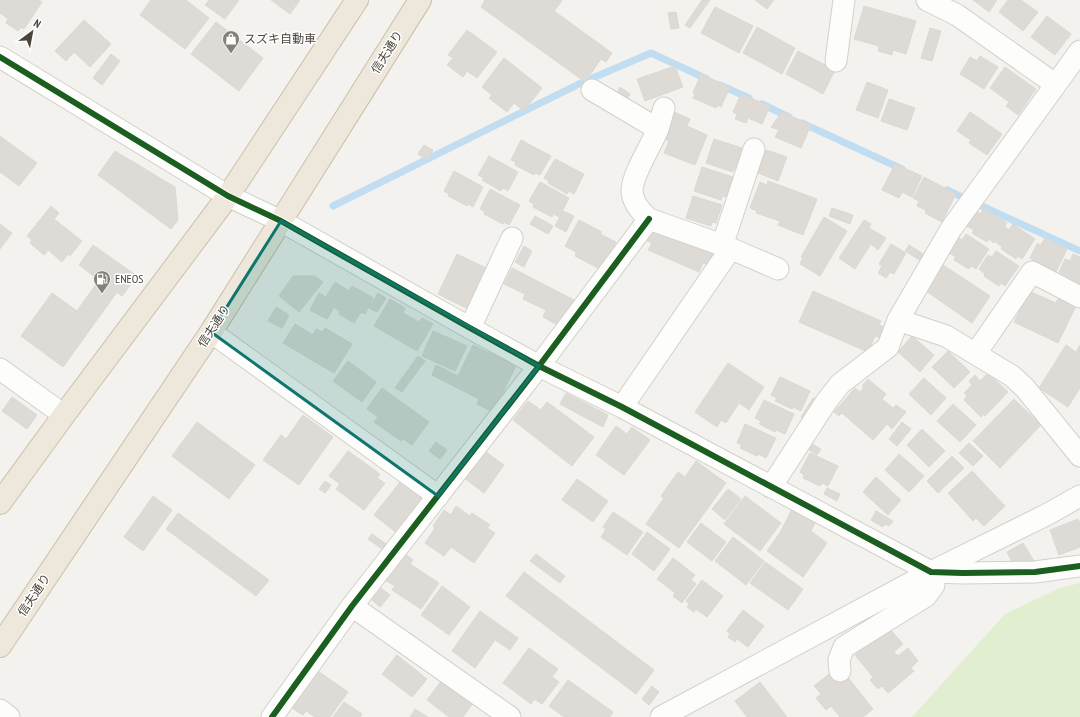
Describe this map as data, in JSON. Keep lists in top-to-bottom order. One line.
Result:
{"streets":{"highway":["信夫通り"]},"places":{"shop":["スズキ自動車"],"fuel station":["ENEOS"]},"north":"top right"}
